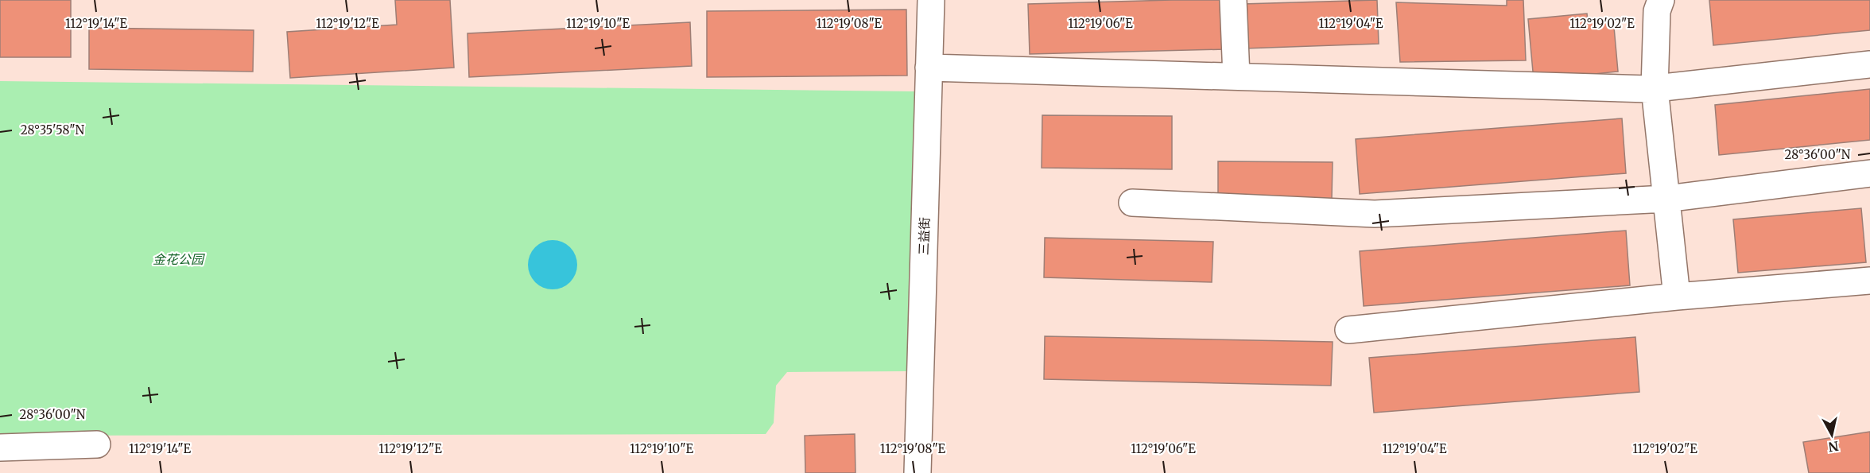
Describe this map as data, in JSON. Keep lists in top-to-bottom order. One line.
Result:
{"streets":{"street":["三益街"]},"parks":["金花公园"],"north":"bottom","coordinates":["112°19'14\"E","112°19'12\"E","112°19'10\"E","112°19'08\"E","112°19'06\"E","112°19'04\"E","112°19'02\"E","28°35'58\"N","28°36'00\"N"]}
